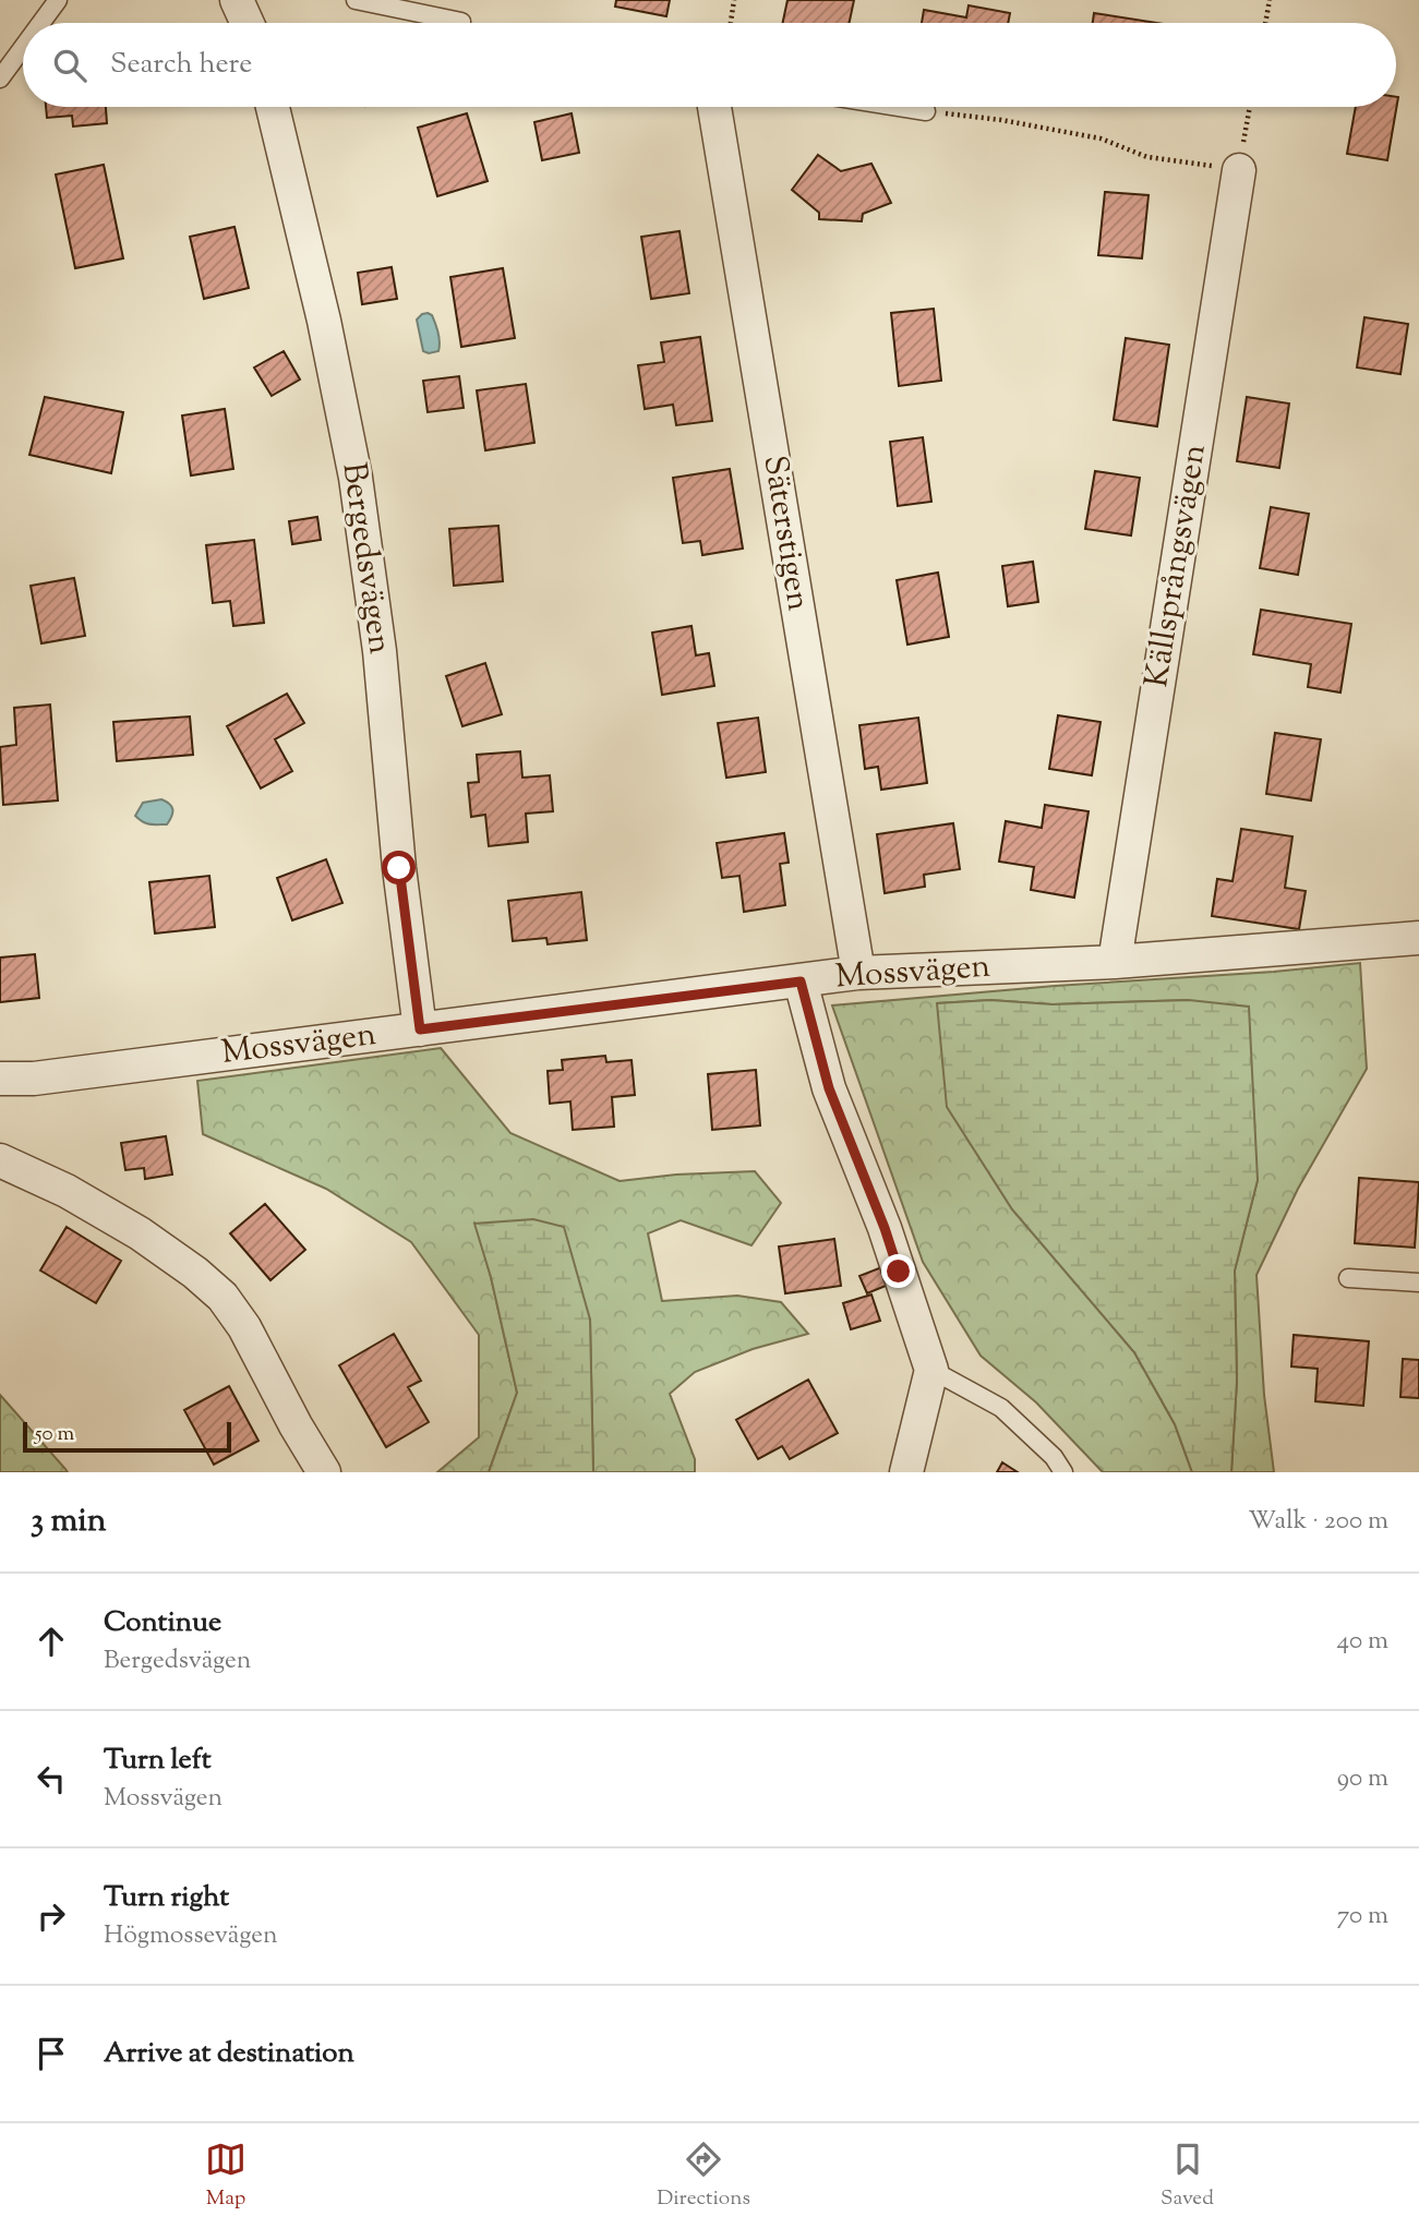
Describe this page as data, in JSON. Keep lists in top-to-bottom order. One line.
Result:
{"streets":{"street":["Säterstigen","Bergedsvägen","Källsprångsvägen","Mossvägen"]},"crossings":[["Säterstigen","Mossvägen"],["Bergedsvägen","Mossvägen"],["Källsprångsvägen","Mossvägen"]],"scale_bar":"50 m","page":{"search":"Search here","scale":"50 m","heading":["3 min","Walk · 200 m"],"list":[["Continue","Bergedsvägen","40 m"],["Turn left","Mossvägen","90 m"],["Turn right","Högmossevägen","70 m"],"Arrive at destination"],"nav":["Map","Directions","Saved"]}}
